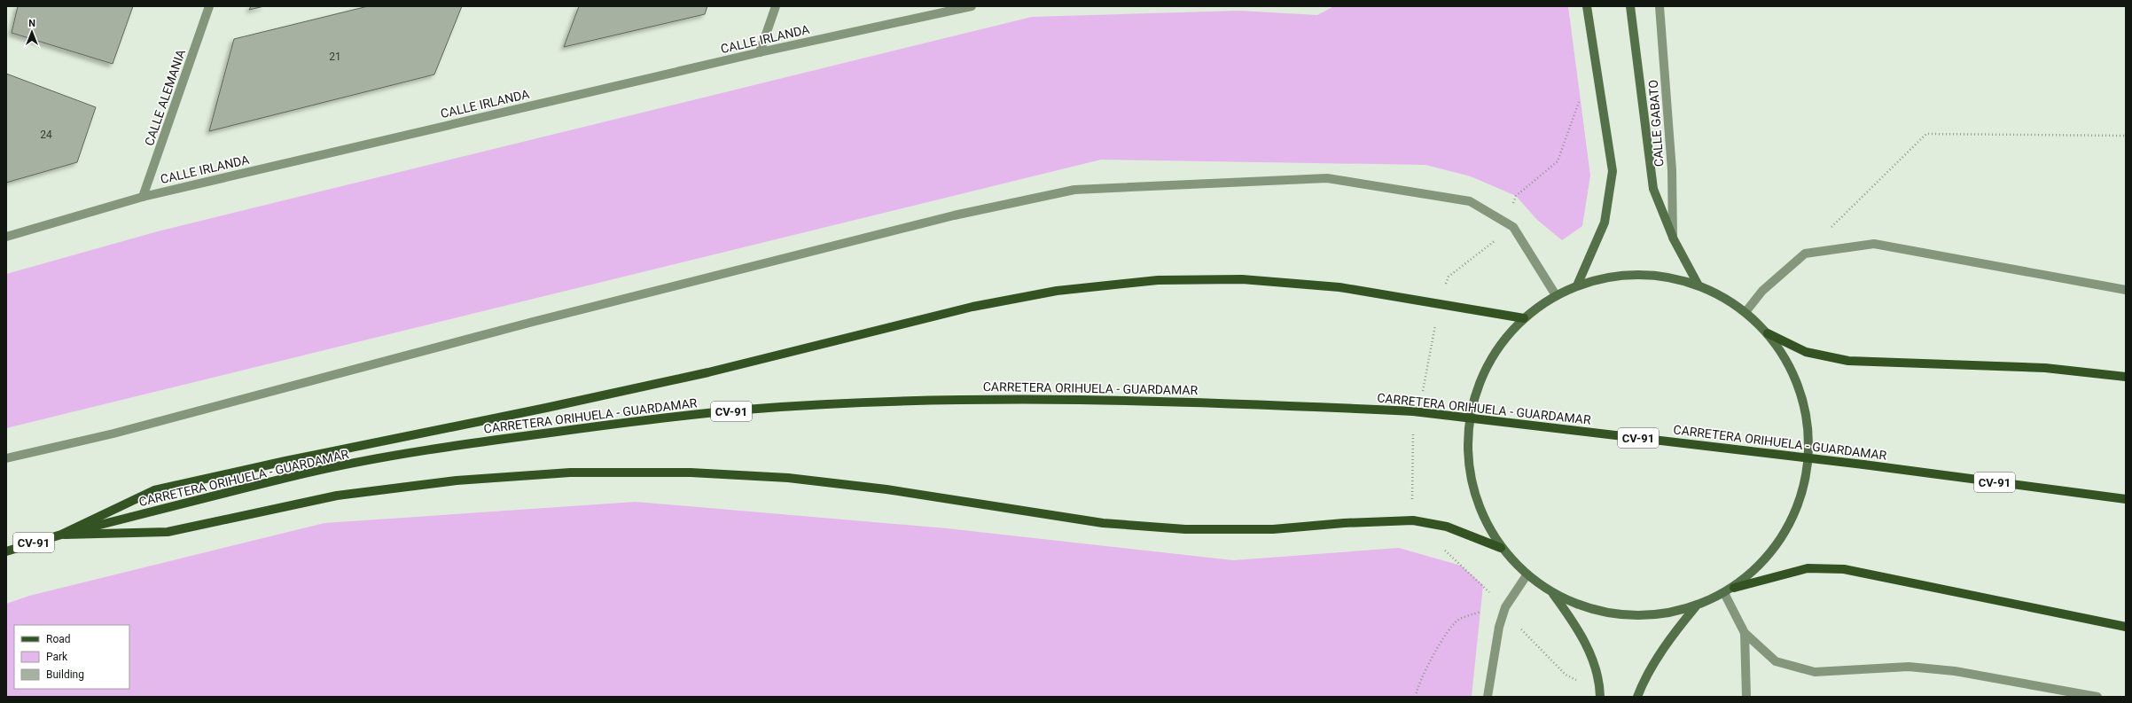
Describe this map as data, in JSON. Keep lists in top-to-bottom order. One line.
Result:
{"streets":{"main road":["CARRETERA ORIHUELA - GUARDAMAR","CV-91"],"street":["CALLE IRLANDA","CALLE ALEMANIA","CALLE GABATO"]},"crossings":[["CALLE IRLANDA","CALLE ALEMANIA"],["CARRETERA ORIHUELA - GUARDAMAR","CV-91"]],"house_numbers":["21","24"],"legend":["Road","Park","Building"],"north":"top"}
